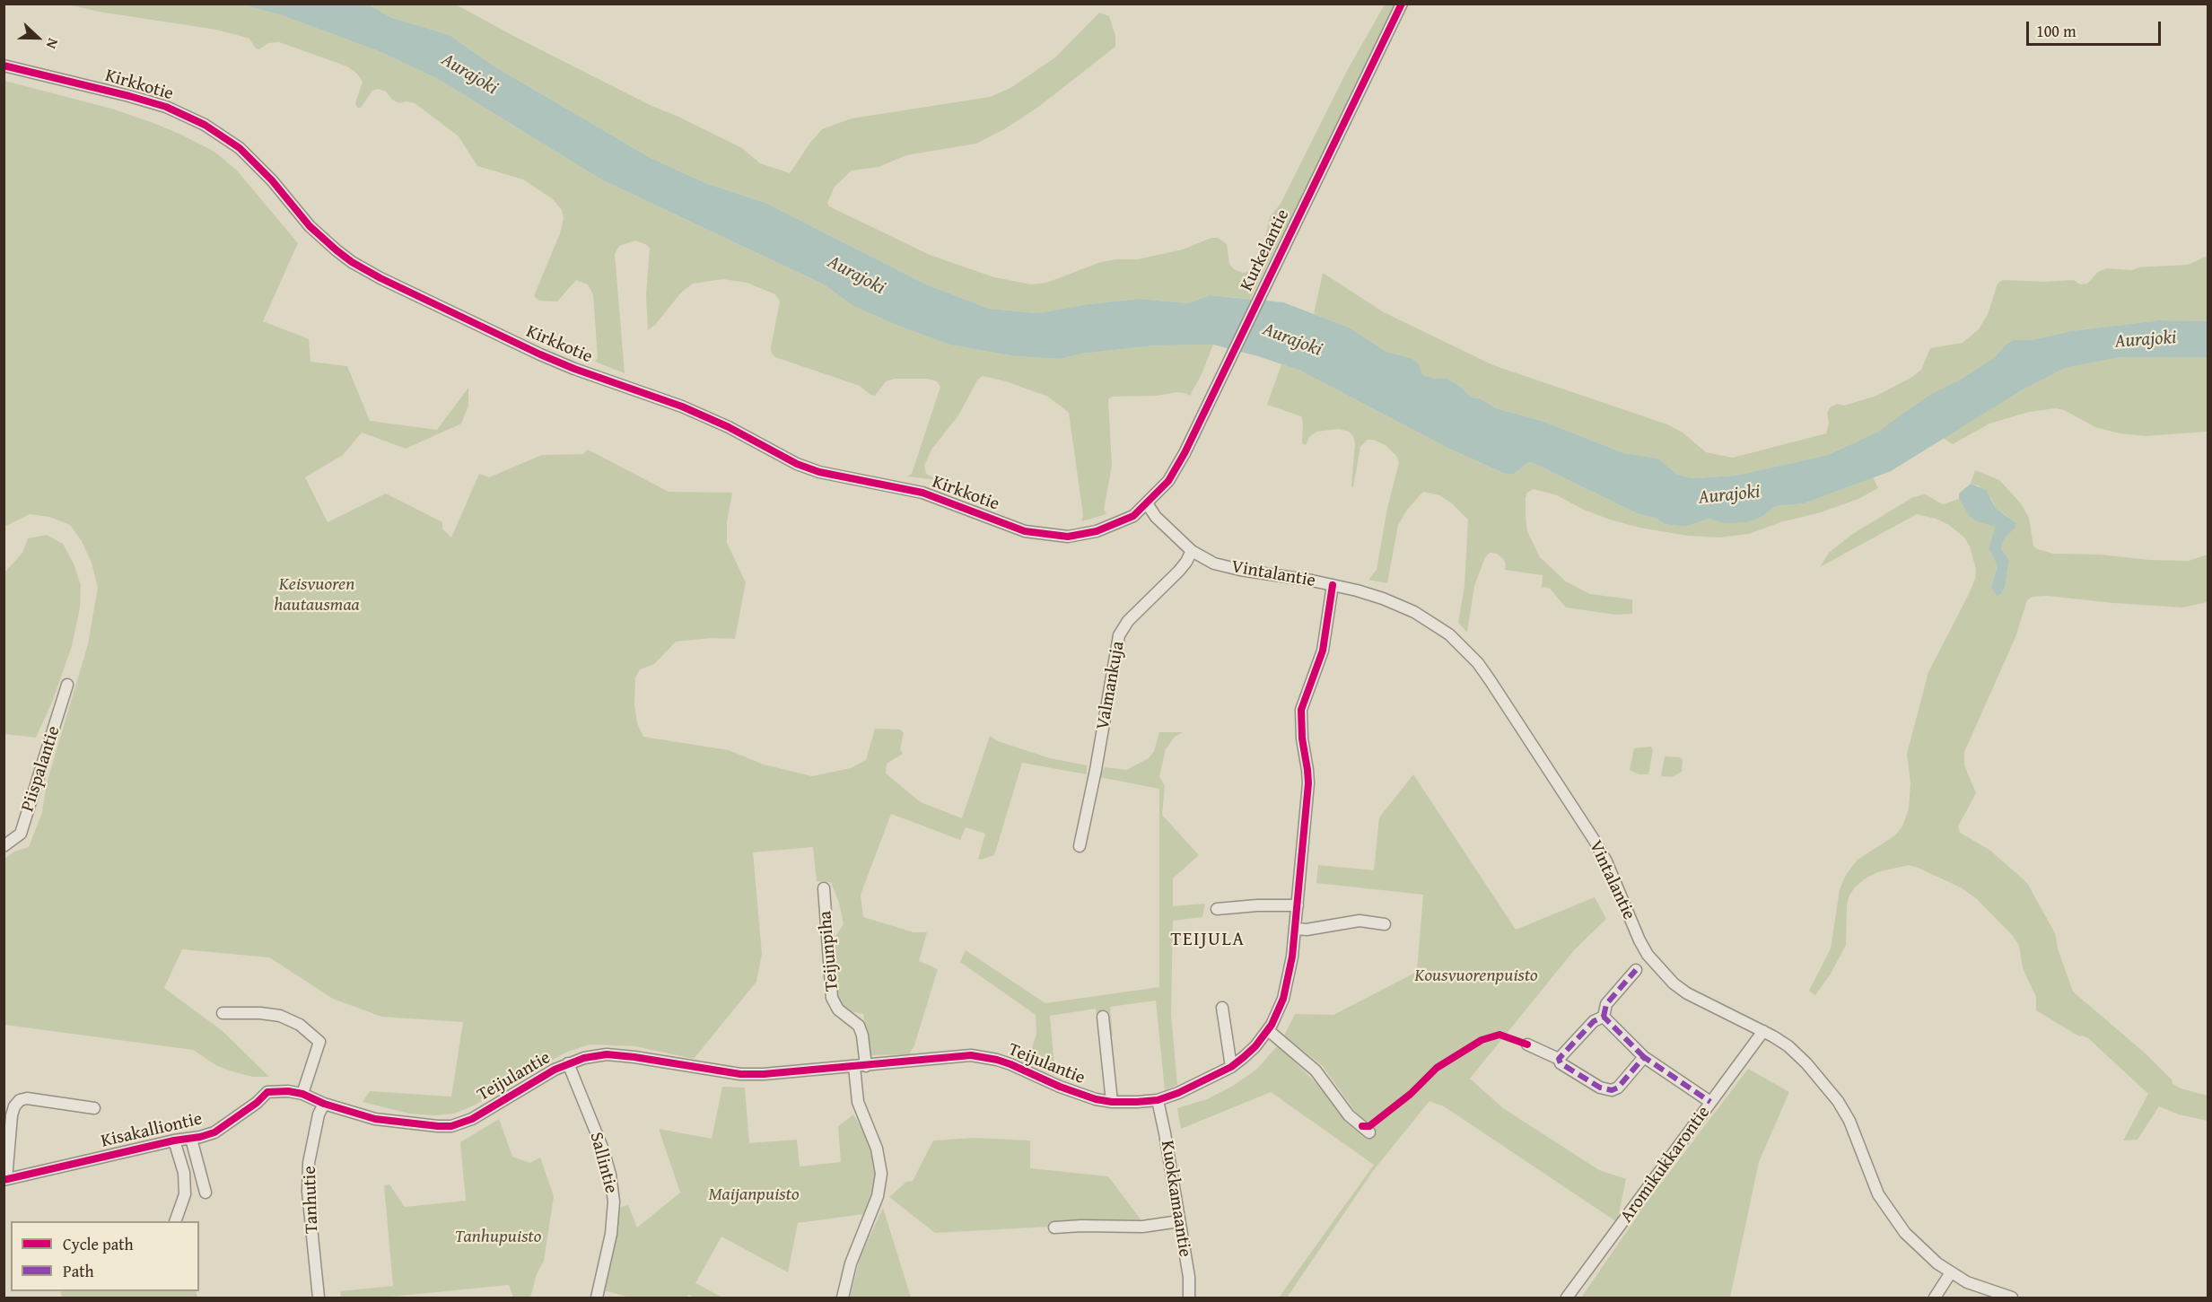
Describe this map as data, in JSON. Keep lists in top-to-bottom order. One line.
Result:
{"streets":{"street":["Kirkkotie","Kurkelantie","Vintalantie","Valmankuja","Piispalantie","Teijunpiha","Teijulantie","Kisakalliontie","Sallintie","Aromikukkarontie","Kuokkamaantie","Tanhutie"]},"crossings":[["Kirkkotie","Kurkelantie"],["Kirkkotie","Vintalantie"],["Kurkelantie","Vintalantie"],["Vintalantie","Valmankuja"],["Vintalantie","Teijulantie"],["Vintalantie","Aromikukkarontie"],["Teijunpiha","Teijulantie"],["Teijulantie","Kisakalliontie"],["Teijulantie","Sallintie"],["Teijulantie","Kuokkamaantie"],["Teijulantie","Tanhutie"],["Kisakalliontie","Tanhutie"]],"districts":["TEIJULA"],"water":["Aurajoki"],"parks":["Keisvuoren hautausmaa","Kousvuorenpuisto","Maijanpuisto","Tanhupuisto"],"legend":["Cycle path","Path"],"scale_bar":"100 m","north":"right"}
